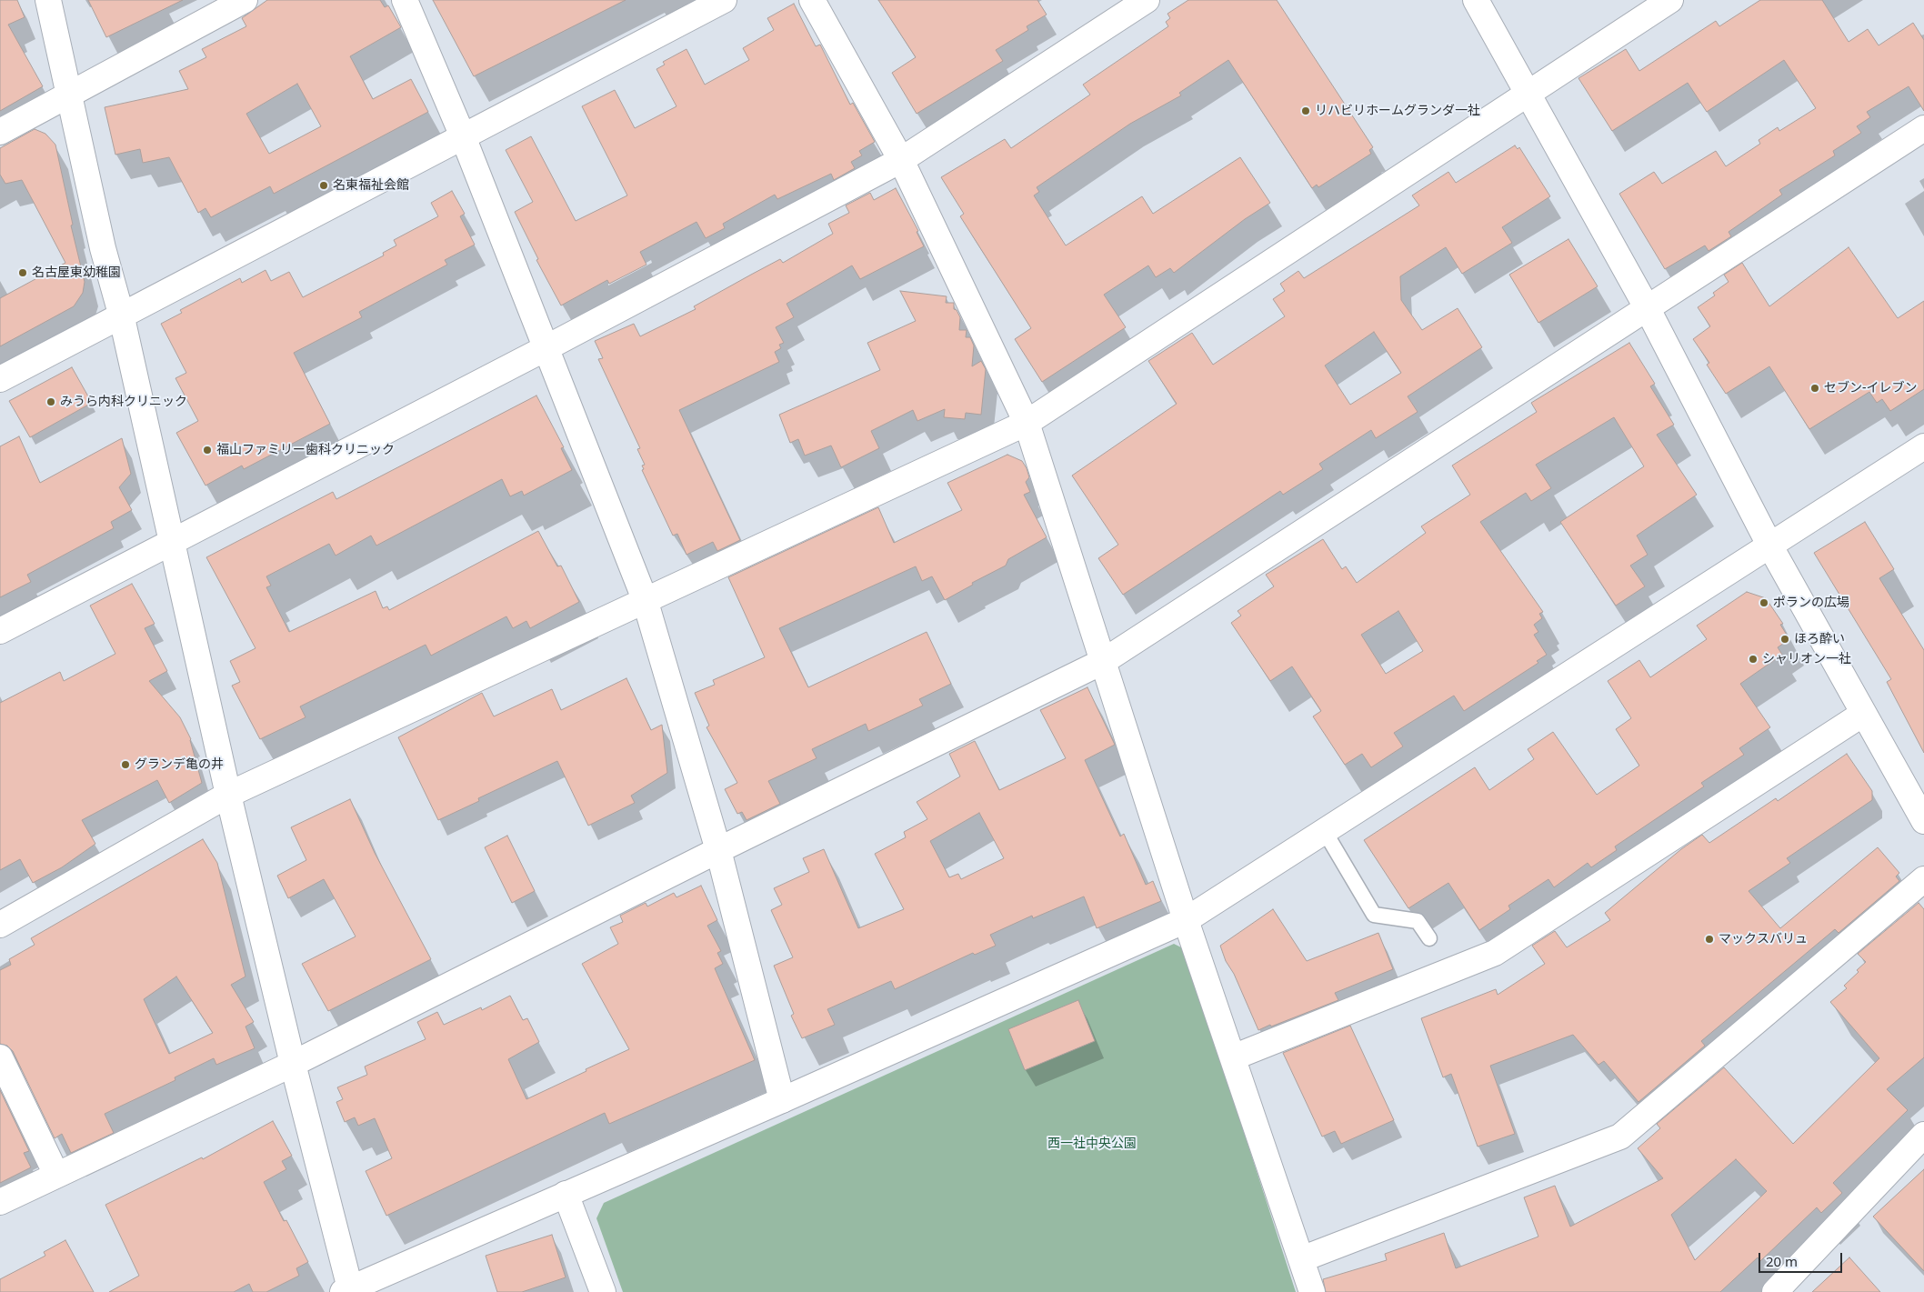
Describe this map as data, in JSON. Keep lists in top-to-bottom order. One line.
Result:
{"parks":["西一社中央公園"],"places":["リハビリホームグランダ一社","名東福祉会館","名古屋東幼稚園","セブン-イレブン","みうら内科クリニック","福山ファミリー歯科クリニック","ポランの広場","ほろ酔い","シャリオン一社","グランデ亀の井","マックスバリュ"],"scale_bar":"20 m"}
